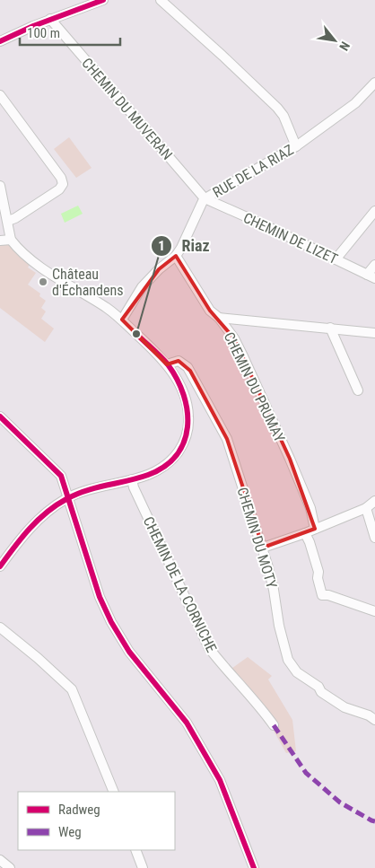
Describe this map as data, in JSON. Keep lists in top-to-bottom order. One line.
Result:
{"streets":{"street":["CHEMIN DU MUVERAN","RUE DE LA RIAZ","CHEMIN DE LIZET","CHEMIN DU PRUMAY","CHEMIN DU MOTY","CHEMIN DE LA CORNICHE"]},"crossings":[["CHEMIN DU MUVERAN","RUE DE LA RIAZ"],["CHEMIN DU MUVERAN","CHEMIN DE LIZET"],["RUE DE LA RIAZ","CHEMIN DE LIZET"],["RUE DE LA RIAZ","CHEMIN DU PRUMAY"]],"places":["Château d'Échandens","Riaz"],"legend":["Radweg","Weg"],"scale_bar":"100 m","north":"bottom right"}
